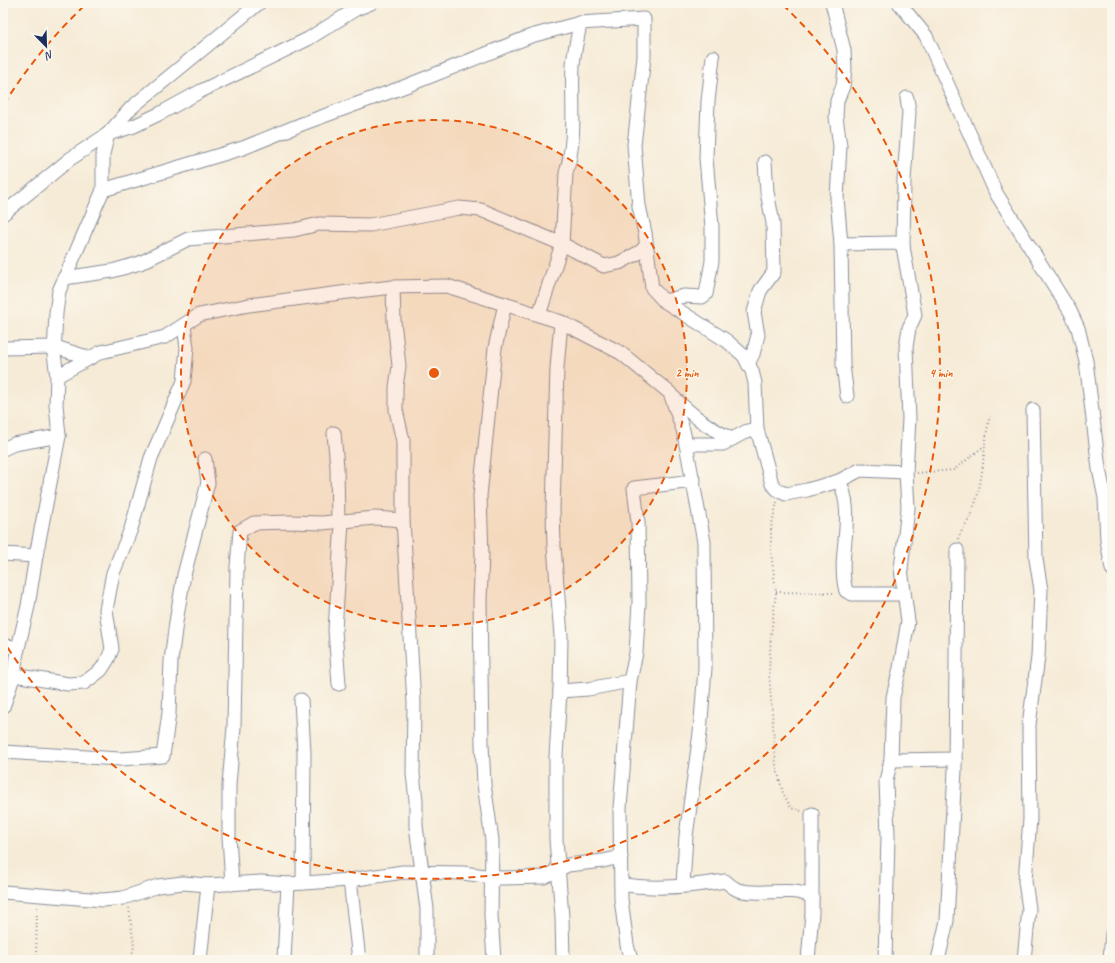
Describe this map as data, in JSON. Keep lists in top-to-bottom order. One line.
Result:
{"north":"bottom right","rings":["2 min","4 min"]}
